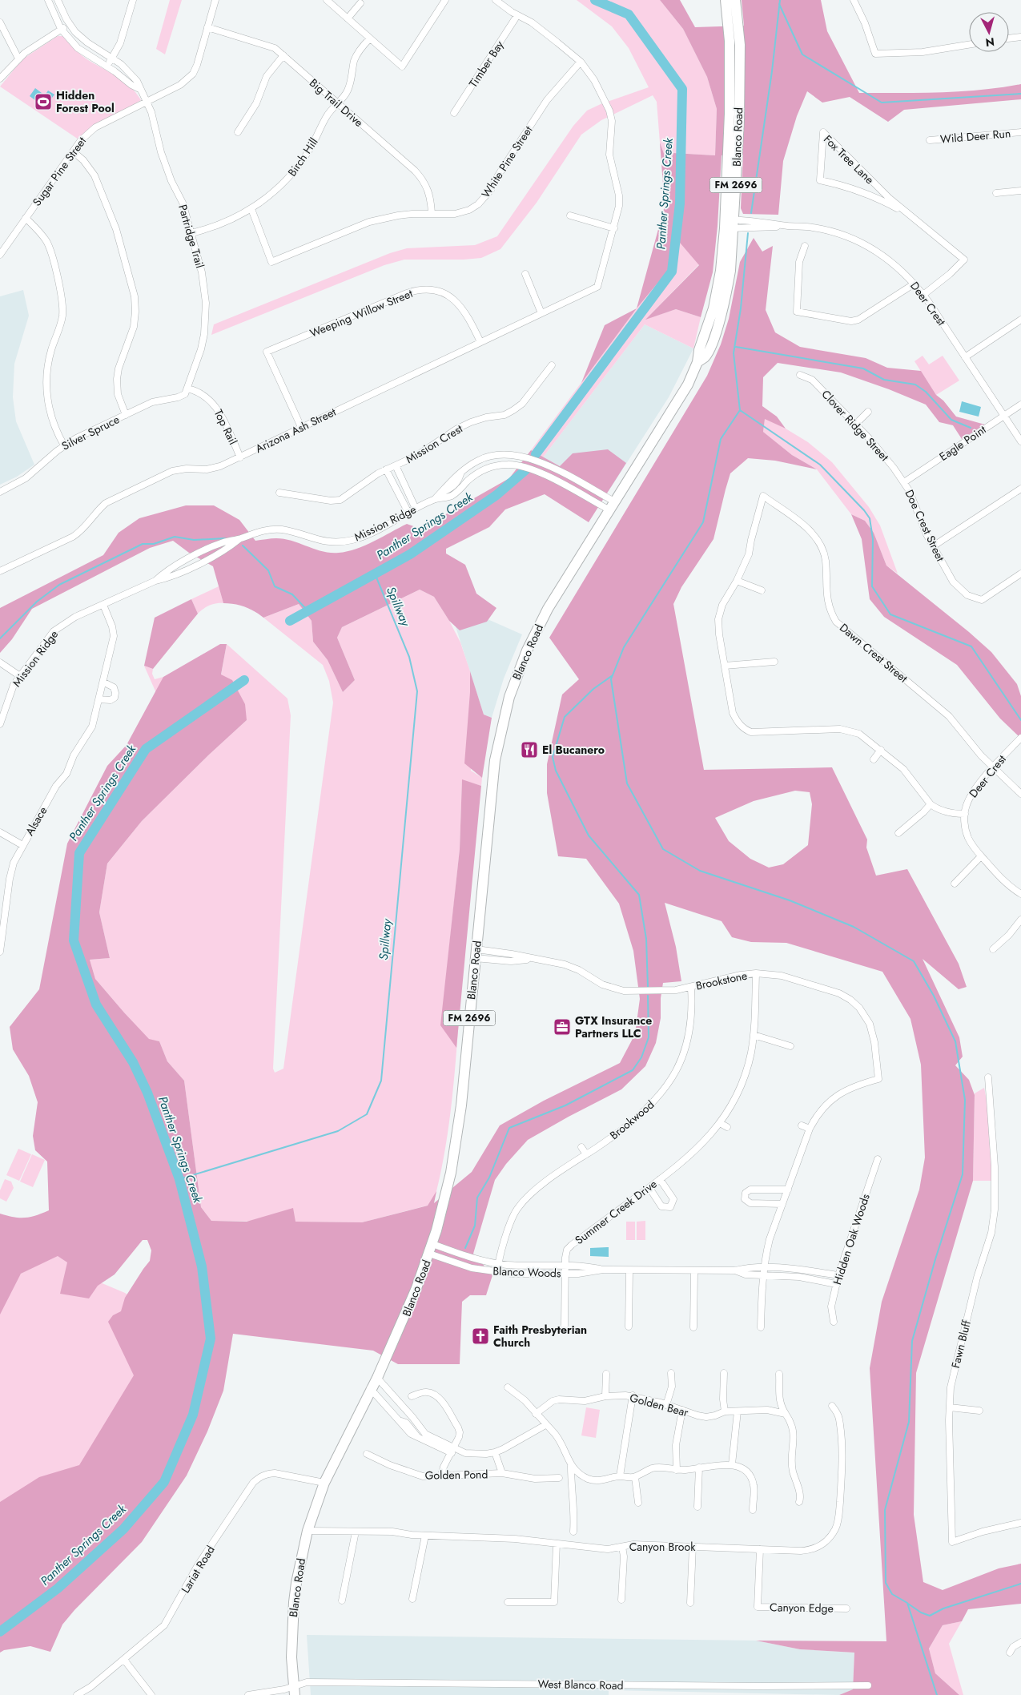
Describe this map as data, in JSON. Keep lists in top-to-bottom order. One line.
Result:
{"streets":{"main road":["Blanco Road","FM 2696"],"street":["Timber Bay","Big Trail Drive","Wild Deer Run","Birch Hill","Fox Tree Lane","White Pine Street","Sugar Pine Street","Partridge Trail","Deer Crest","Weeping Willow Street","Clover Ridge Street","Top Rail","Arizona Ash Street","Silver Spruce","Eagle Point","Mission Crest","Mission Ridge","Doe Crest Street","Dawn Crest Street","Alsace","Brookstone","Brookwood","Summer Creek Drive","Hidden Oak Woods","Blanco Woods","Fawn Bluff","Golden Bear","Golden Pond","Canyon Brook","Lariat Road","Canyon Edge","West Blanco Road"]},"crossings":[["Big Trail Drive","Birch Hill"],["Big Trail Drive","White Pine Street"],["Big Trail Drive","Sugar Pine Street"],["Blanco Road","Deer Crest"],["Blanco Road","Mission Ridge"],["Blanco Road","Brookstone"],["Blanco Road","Blanco Woods"],["Blanco Road","Canyon Brook"],["Blanco Road","Lariat Road"],["Blanco Road","West Blanco Road"],["Birch Hill","White Pine Street"],["Birch Hill","Partridge Trail"],["Fox Tree Lane","Deer Crest"],["Sugar Pine Street","Partridge Trail"],["Partridge Trail","Top Rail"],["Partridge Trail","Silver Spruce"],["Deer Crest","Eagle Point"],["Deer Crest","Dawn Crest Street"],["Weeping Willow Street","Arizona Ash Street"],["Clover Ridge Street","Eagle Point"],["Clover Ridge Street","Doe Crest Street"],["Top Rail","Arizona Ash Street"],["Top Rail","Silver Spruce"],["Eagle Point","Doe Crest Street"],["Mission Ridge","Alsace"],["Brookstone","Brookwood"],["Brookstone","Summer Creek Drive"],["Brookwood","Blanco Woods"],["Summer Creek Drive","Blanco Woods"],["Hidden Oak Woods","Blanco Woods"],["Canyon Brook","Canyon Edge"]],"water":["Panther Springs Creek","Spillway"],"places":{"sports":["Hidden Forest Pool"],"restaurant":["El Bucanero"],"office":["GTX Insurance Partners LLC"],"church":["Faith Presbyterian Church"]},"north":"bottom"}
